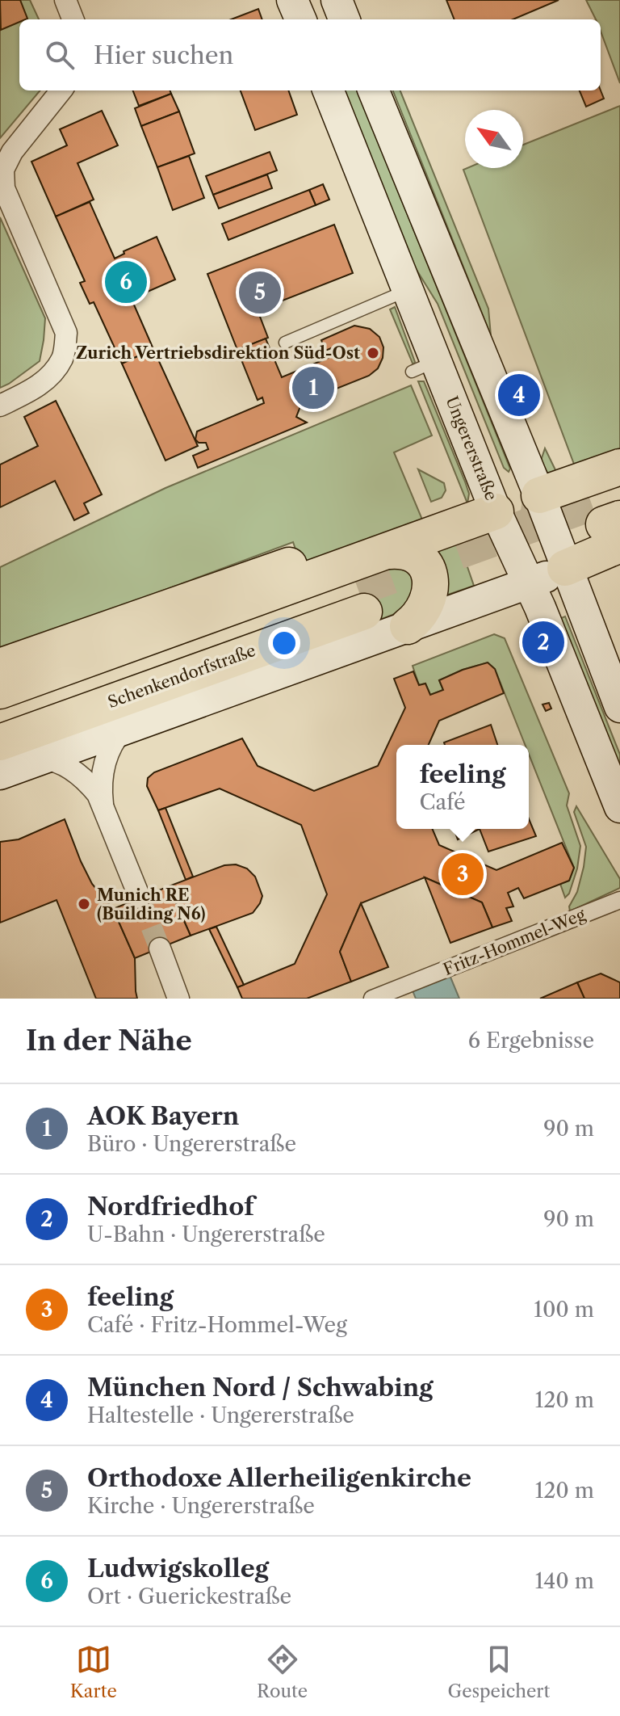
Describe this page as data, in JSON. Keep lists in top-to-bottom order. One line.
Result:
{"streets":{"highway":["Schenkendorfstraße"],"main road":["Ungererstraße"],"street":["Fritz-Hommel-Weg"]},"places":["Zurich Vertriebsdirektion Süd-Ost","Munich RE (Building N6)"],"north":"top left","page":{"search":"Hier suchen","pins":["6","5","1","4","2","3"],"popup":["feeling","Café"],"heading":["In der Nähe","6 Ergebnisse"],"list":[{"mark":"1","name":"AOK Bayern","note":"Büro · Ungererstraße","value":"90 m"},{"mark":"2","name":"Nordfriedhof","note":"U-Bahn · Ungererstraße","value":"90 m"},{"mark":"3","name":"feeling","note":"Café · Fritz-Hommel-Weg","value":"100 m"},{"mark":"4","name":"München Nord / Schwabing","note":"Haltestelle · Ungererstraße","value":"120 m"},{"mark":"5","name":"Orthodoxe Allerheiligenkirche","note":"Kirche · Ungererstraße","value":"120 m"},{"mark":"6","name":"Ludwigskolleg","note":"Ort · Guerickestraße","value":"140 m"}],"nav":["Karte","Route","Gespeichert"]}}
